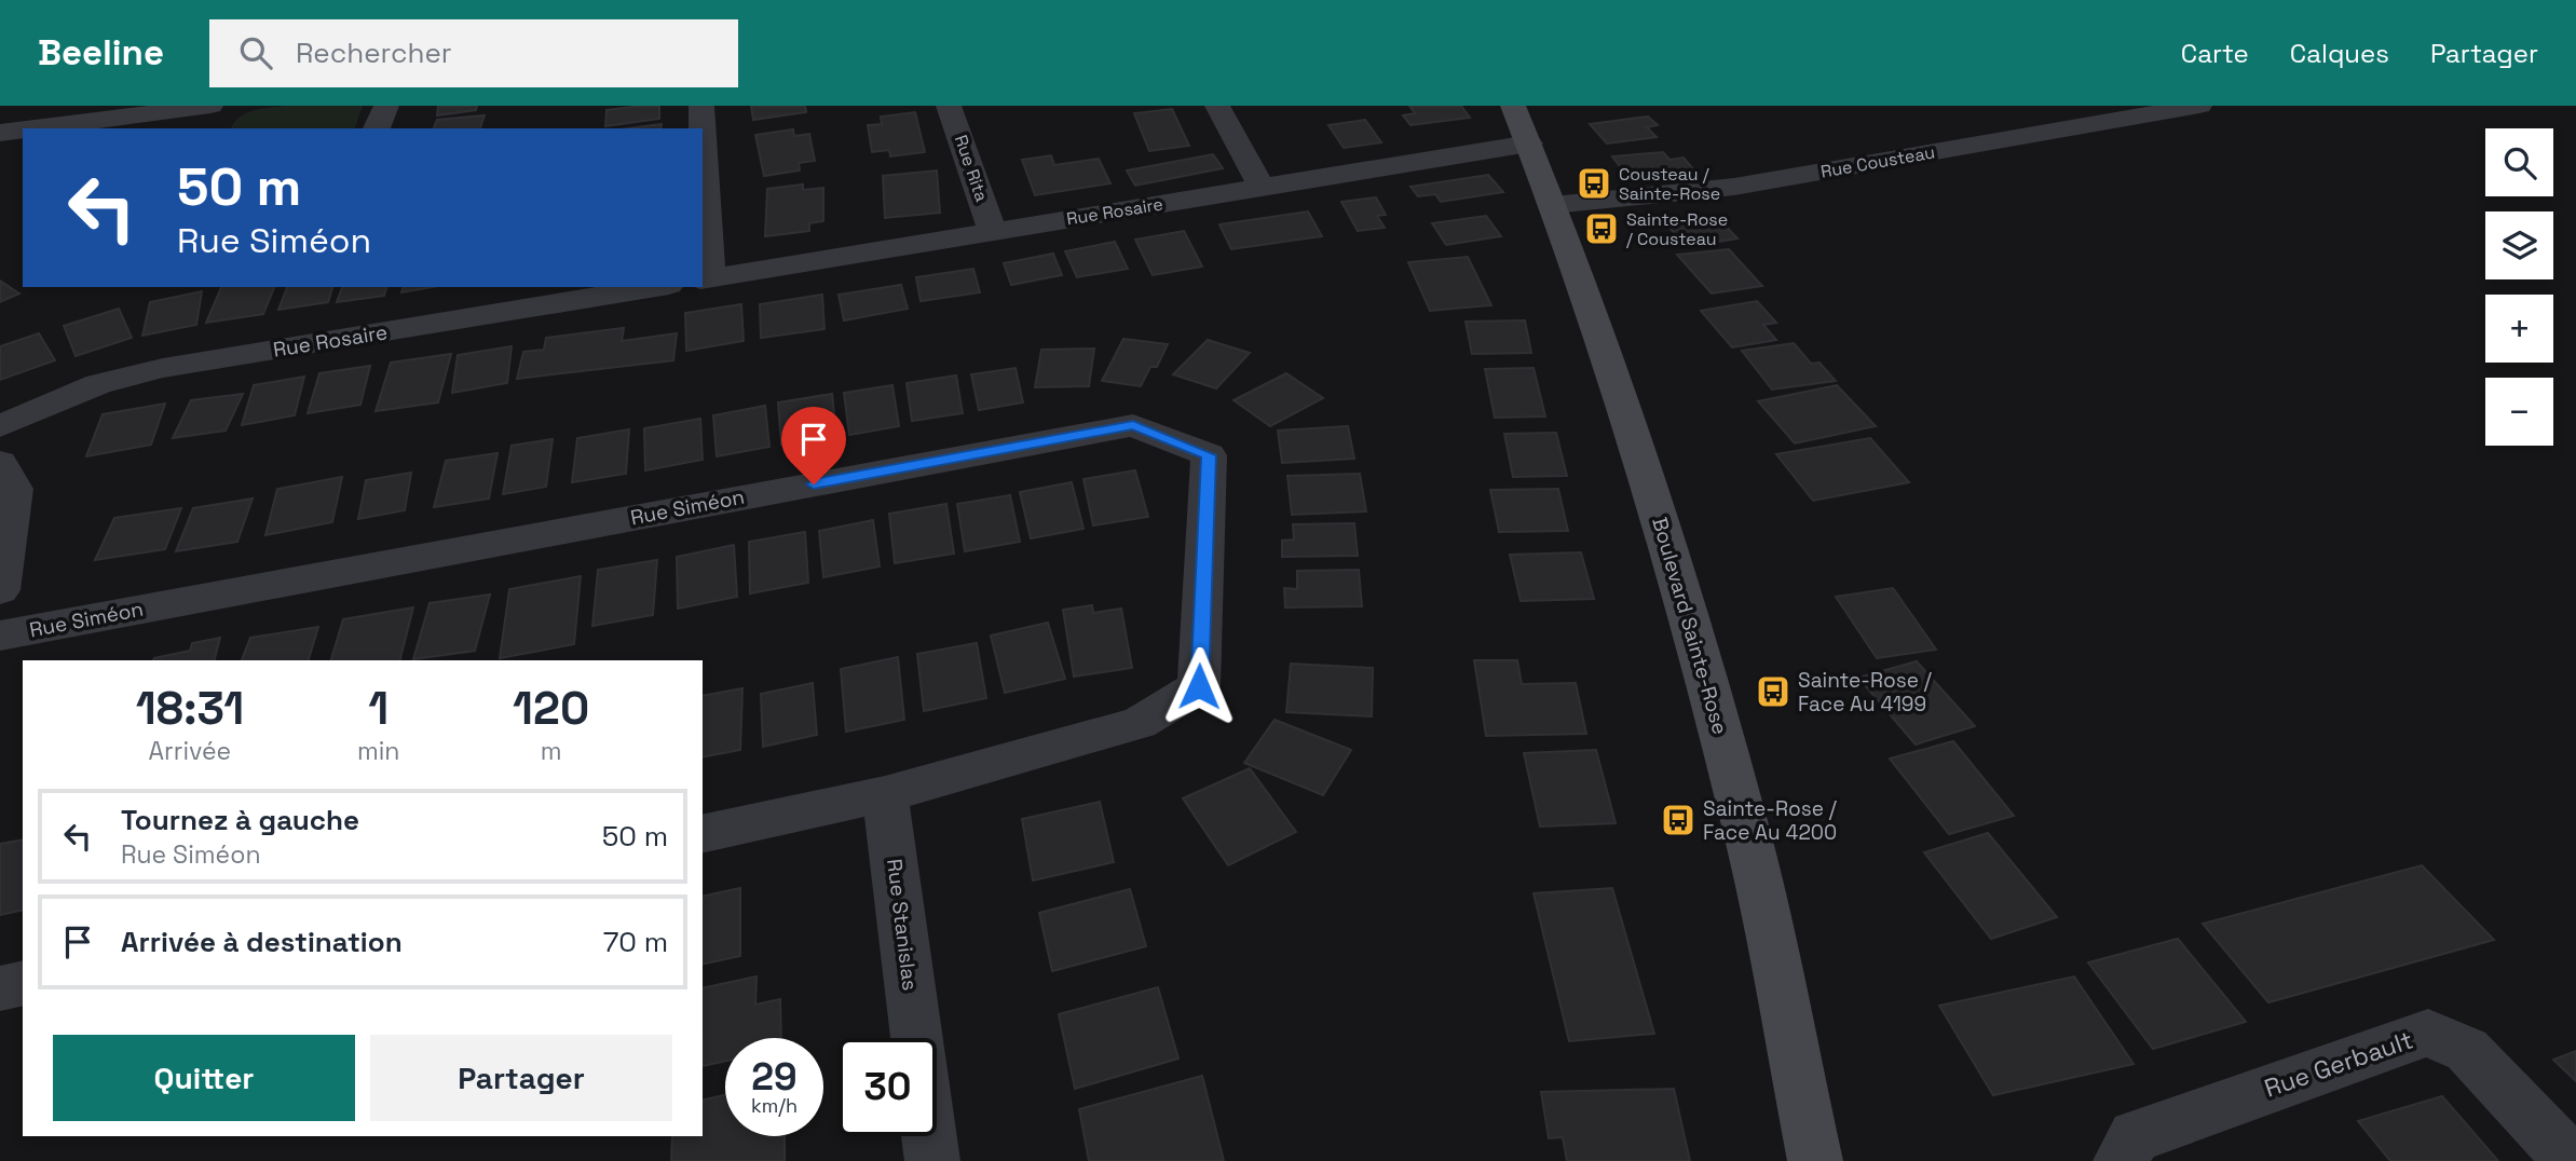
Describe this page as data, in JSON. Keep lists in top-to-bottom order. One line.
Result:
{"streets":{"street":["Rue Cousteau","Rue Rita","Rue Rosaire","Rue Siméon","Boulevard Sainte-Rose","Rue Stanislas","Rue Gerbault"]},"crossings":[["Rue Cousteau","Boulevard Sainte-Rose"],["Rue Rita","Rue Rosaire"],["Rue Rosaire","Boulevard Sainte-Rose"],["Rue Siméon","Rue Stanislas"]],"places":{"bus stop":["Cousteau / Sainte-Rose","Sainte-Rose / Cousteau","Sainte-Rose / Face Au 4199","Sainte-Rose / Face Au 4200"]},"page":{"header":"Beeline","search":"Rechercher","nav":["Carte","Calques","Partager"],"map_buttons":["+","−"],"turn":["50 m","Rue Siméon"],"eta":["18:31","Arrivée","1","min","120","m"],"list":[{"name":"Tournez à gauche","note":"Rue Siméon","value":"50 m"},{"name":"Arrivée à destination","value":"70 m"}],"buttons":["Quitter","Partager"],"speed":"29 km/h","limit":"30"}}
